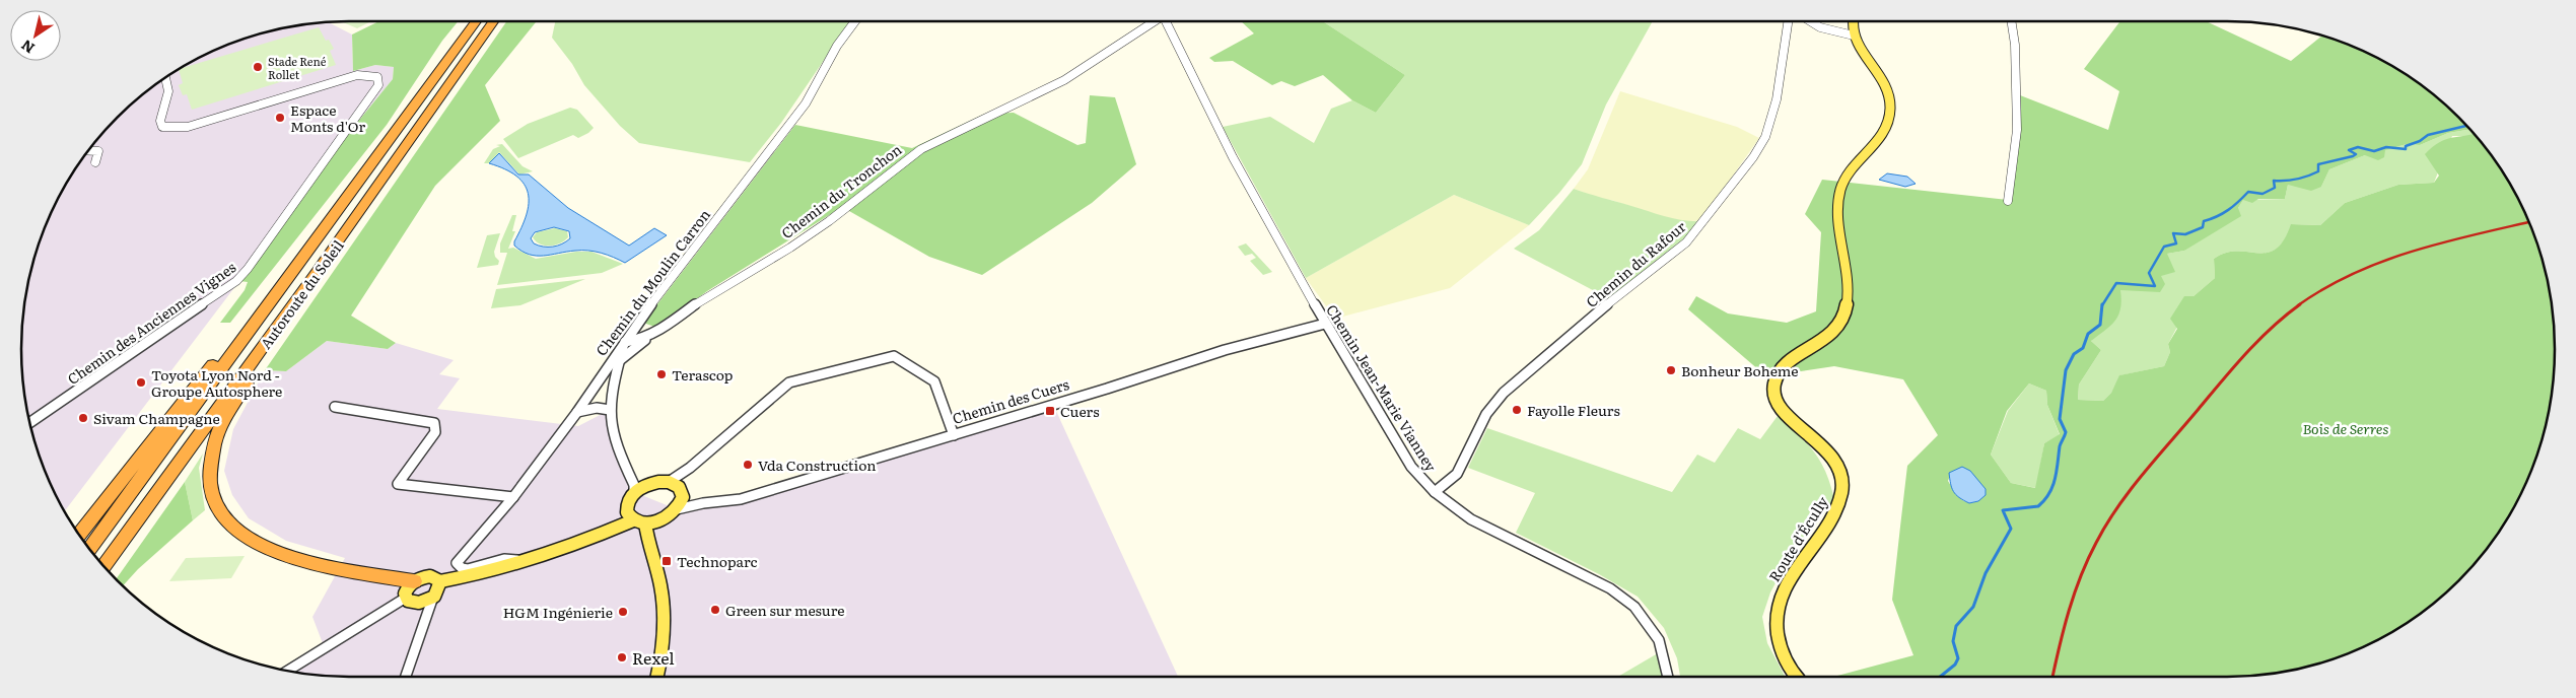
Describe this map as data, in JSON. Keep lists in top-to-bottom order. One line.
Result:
{"streets":{"highway":["Autoroute du Soleil"],"main road":["Route d'Écully"],"street":["Chemin du Tronchon","Chemin du Rafour","Chemin du Moulin Carron","Chemin des Anciennes Vignes","Chemin Jean-Marie Vianney","Chemin des Cuers"]},"crossings":[["Chemin du Rafour","Chemin Jean-Marie Vianney"],["Chemin Jean-Marie Vianney","Chemin des Cuers"]],"parks":["Bois de Serres"],"places":{"other":["Stade René Rollet","Espace Monts d'Or","Bonheur Boheme","Terascop","Toyota Lyon Nord - Groupe Autosphere","Fayolle Fleurs","Sivam Champagne","Vda Construction","Green sur mesure","HGM Ingénierie","Rexel"],"transit":["Cuers","Technoparc"]},"north":"bottom left"}
